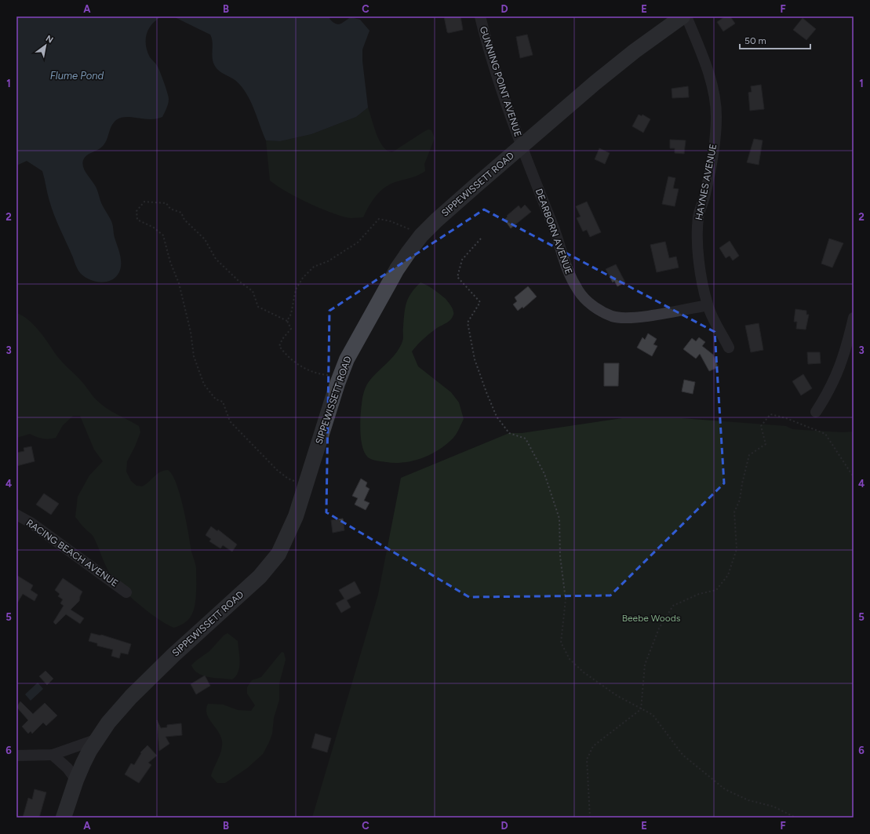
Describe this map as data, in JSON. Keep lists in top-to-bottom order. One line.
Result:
{"streets":{"main road":["SIPPEWISSETT ROAD"],"street":["GUNNING POINT AVENUE","HAYNES AVENUE","DEARBORN AVENUE","RACING BEACH AVENUE"]},"crossings":[["GUNNING POINT AVENUE","SIPPEWISSETT ROAD"],["GUNNING POINT AVENUE","DEARBORN AVENUE"],["HAYNES AVENUE","DEARBORN AVENUE"],["SIPPEWISSETT ROAD","DEARBORN AVENUE"]],"water":["Flume Pond"],"parks":["Beebe Woods"],"scale_bar":"50 m","north":"top right","grid":{"columns":["A","B","C","D","E","F"],"rows":["1","2","3","4","5","6"]}}
